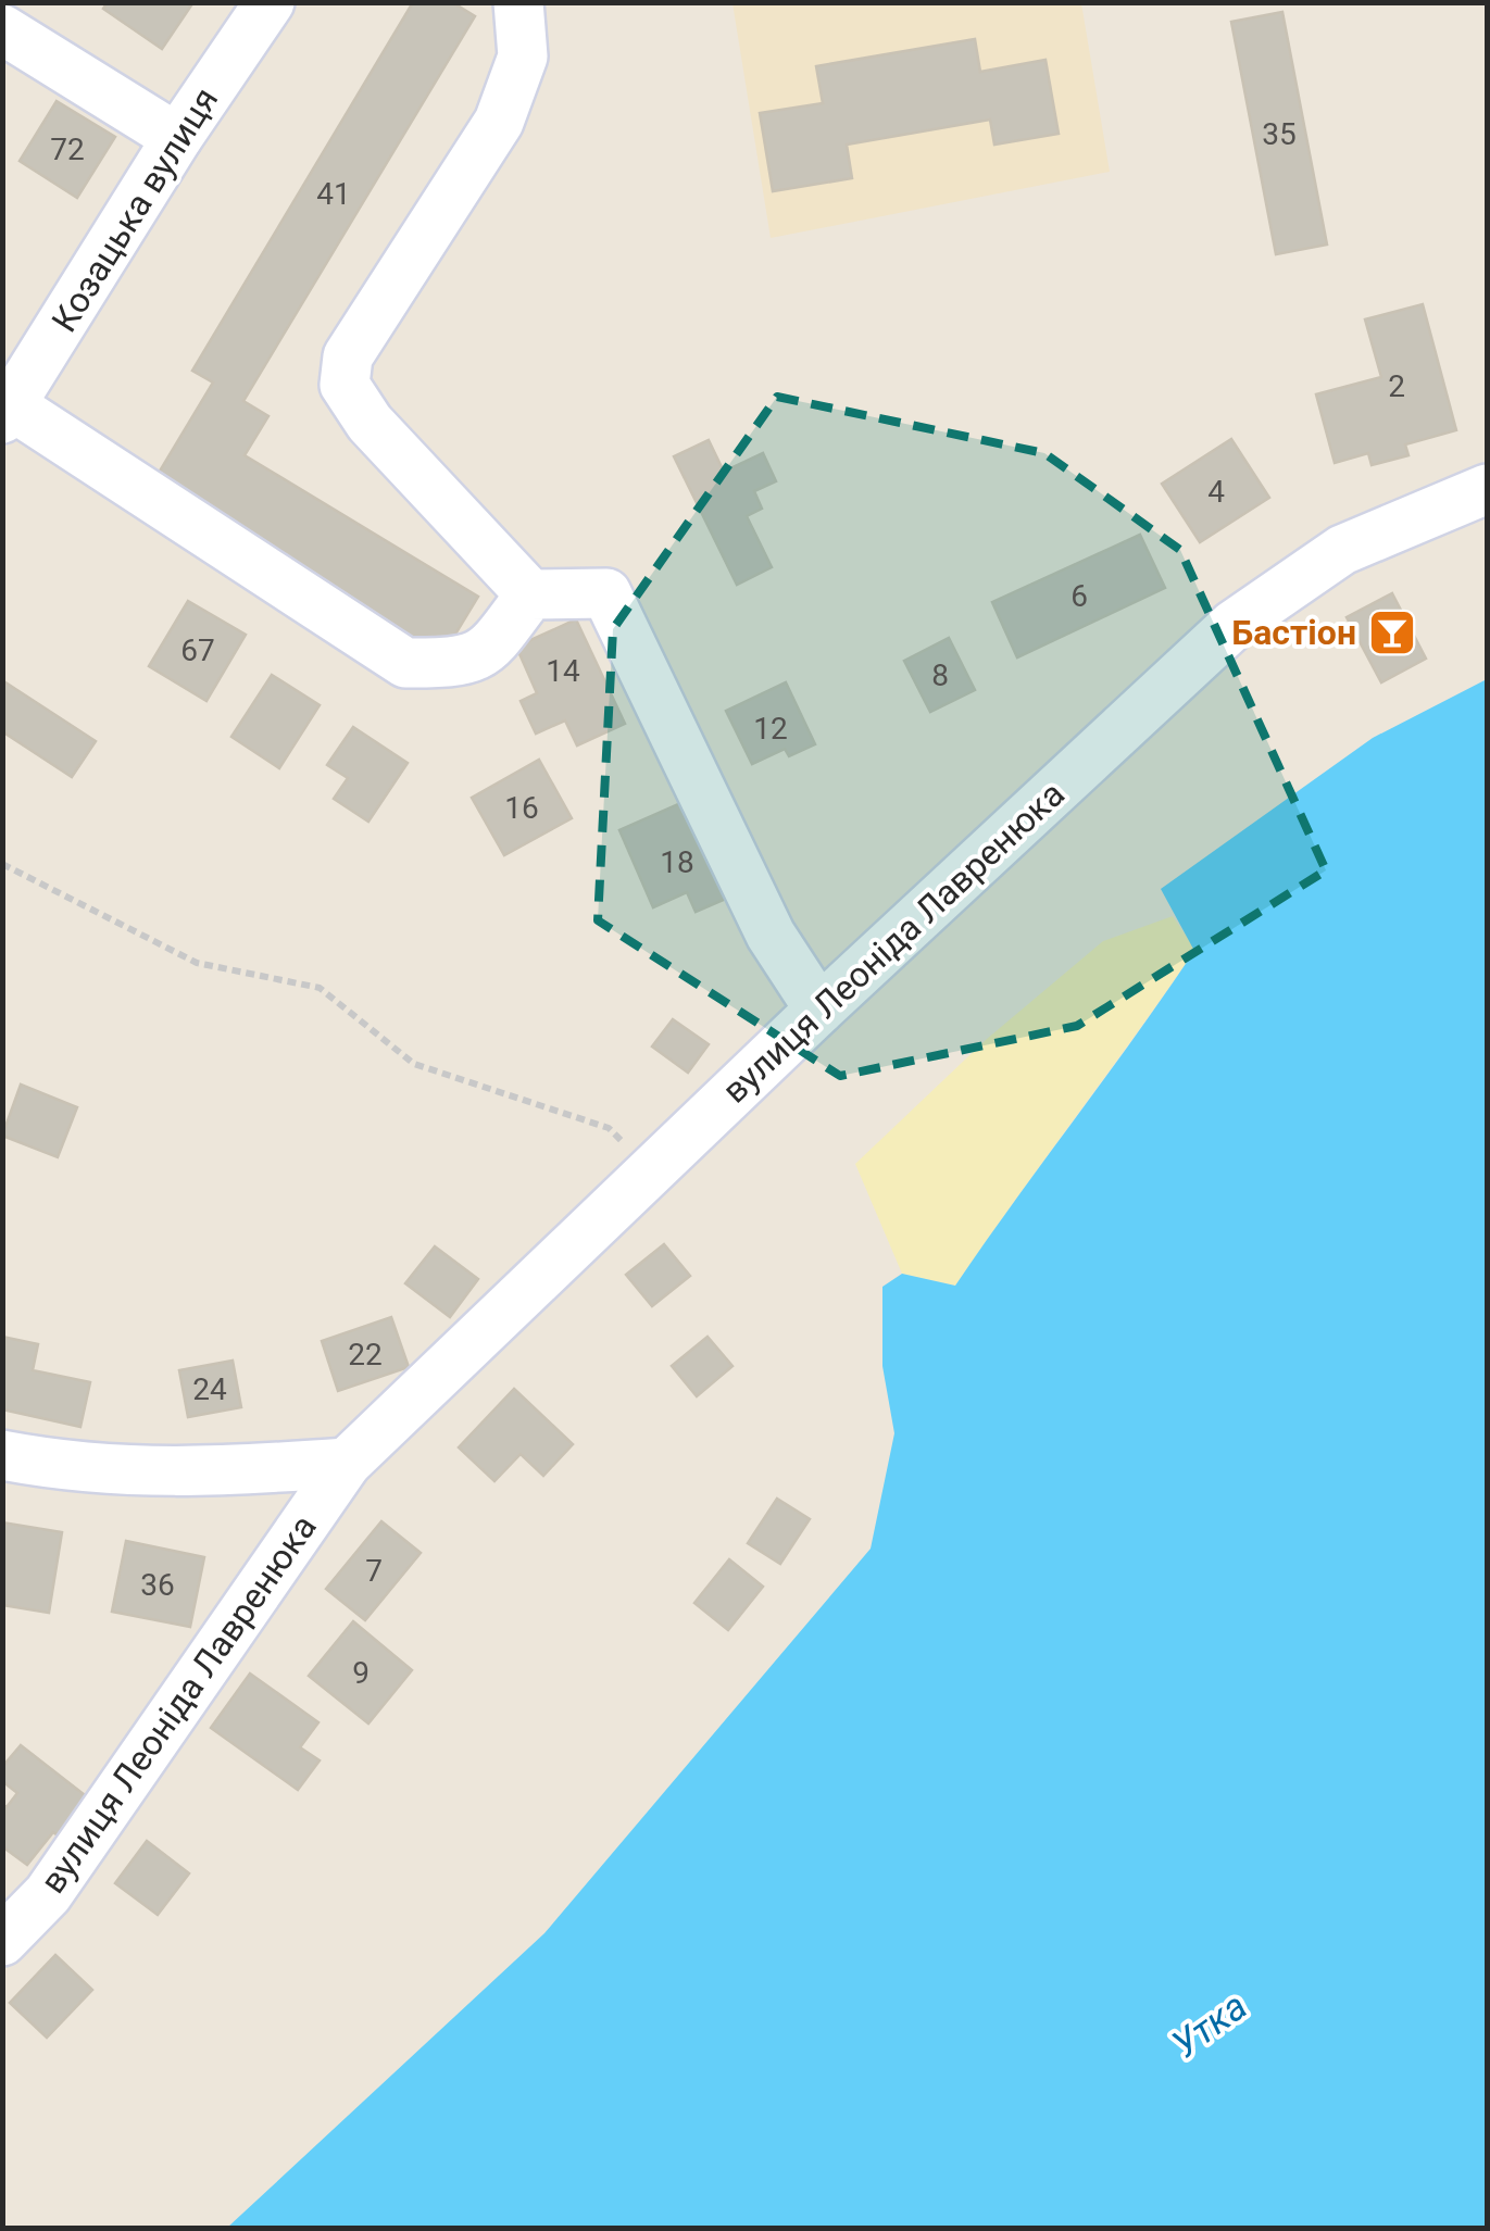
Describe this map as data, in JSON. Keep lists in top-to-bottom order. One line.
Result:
{"streets":{"street":["Козацька вулиця","вулиця Леоніда Лавренюка"]},"water":["Утка"],"places":{"bar":["Бастіон"]},"house_numbers":["35","72","41","2","4","6","67","14","8","12","16","18","22","24","7","36","9"]}
